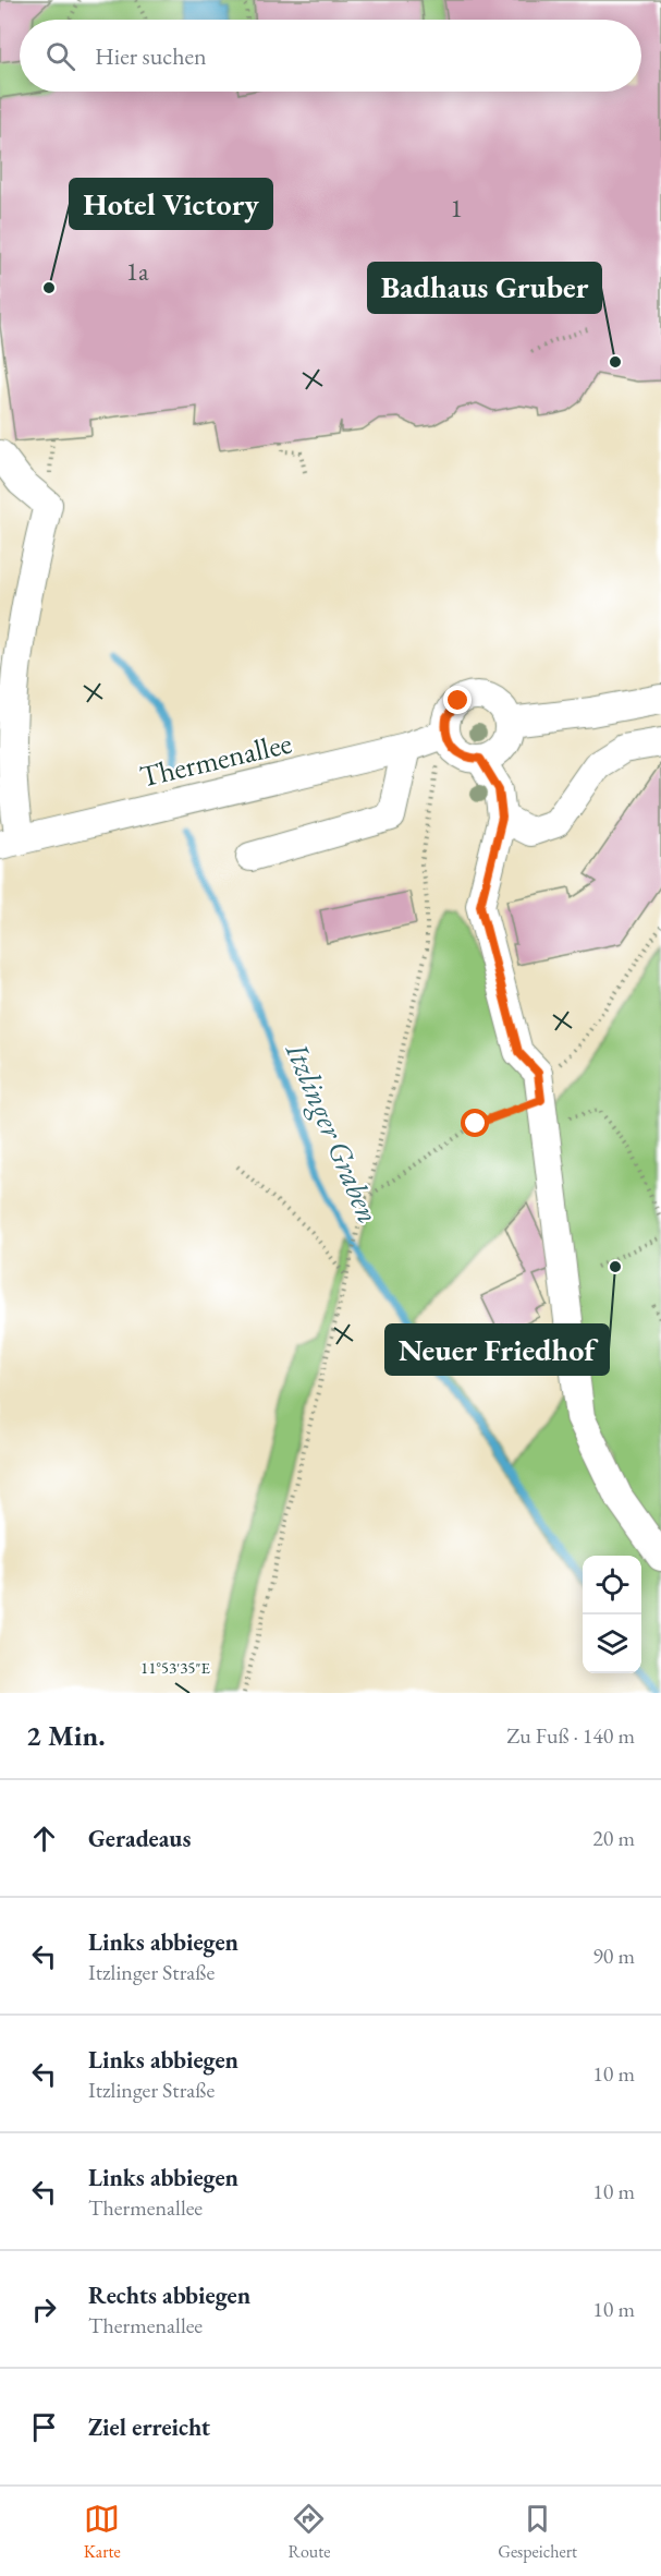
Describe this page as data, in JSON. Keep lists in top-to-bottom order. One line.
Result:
{"streets":{"street":["Thermenallee"]},"water":["Itzlinger Graben"],"places":["Hotel Victory","Badhaus Gruber","Neuer Friedhof"],"house_numbers":["1","1a"],"page":{"search":"Hier suchen","heading":["2 Min.","Zu Fuß · 140 m"],"list":[["Geradeaus","20 m"],["Links abbiegen","Itzlinger Straße","90 m"],["Links abbiegen","Itzlinger Straße","10 m"],["Links abbiegen","Thermenallee","10 m"],["Rechts abbiegen","Thermenallee","10 m"],"Ziel erreicht"],"nav":["Karte","Route","Gespeichert"]},"coordinates":["11°53'35\"E"]}
